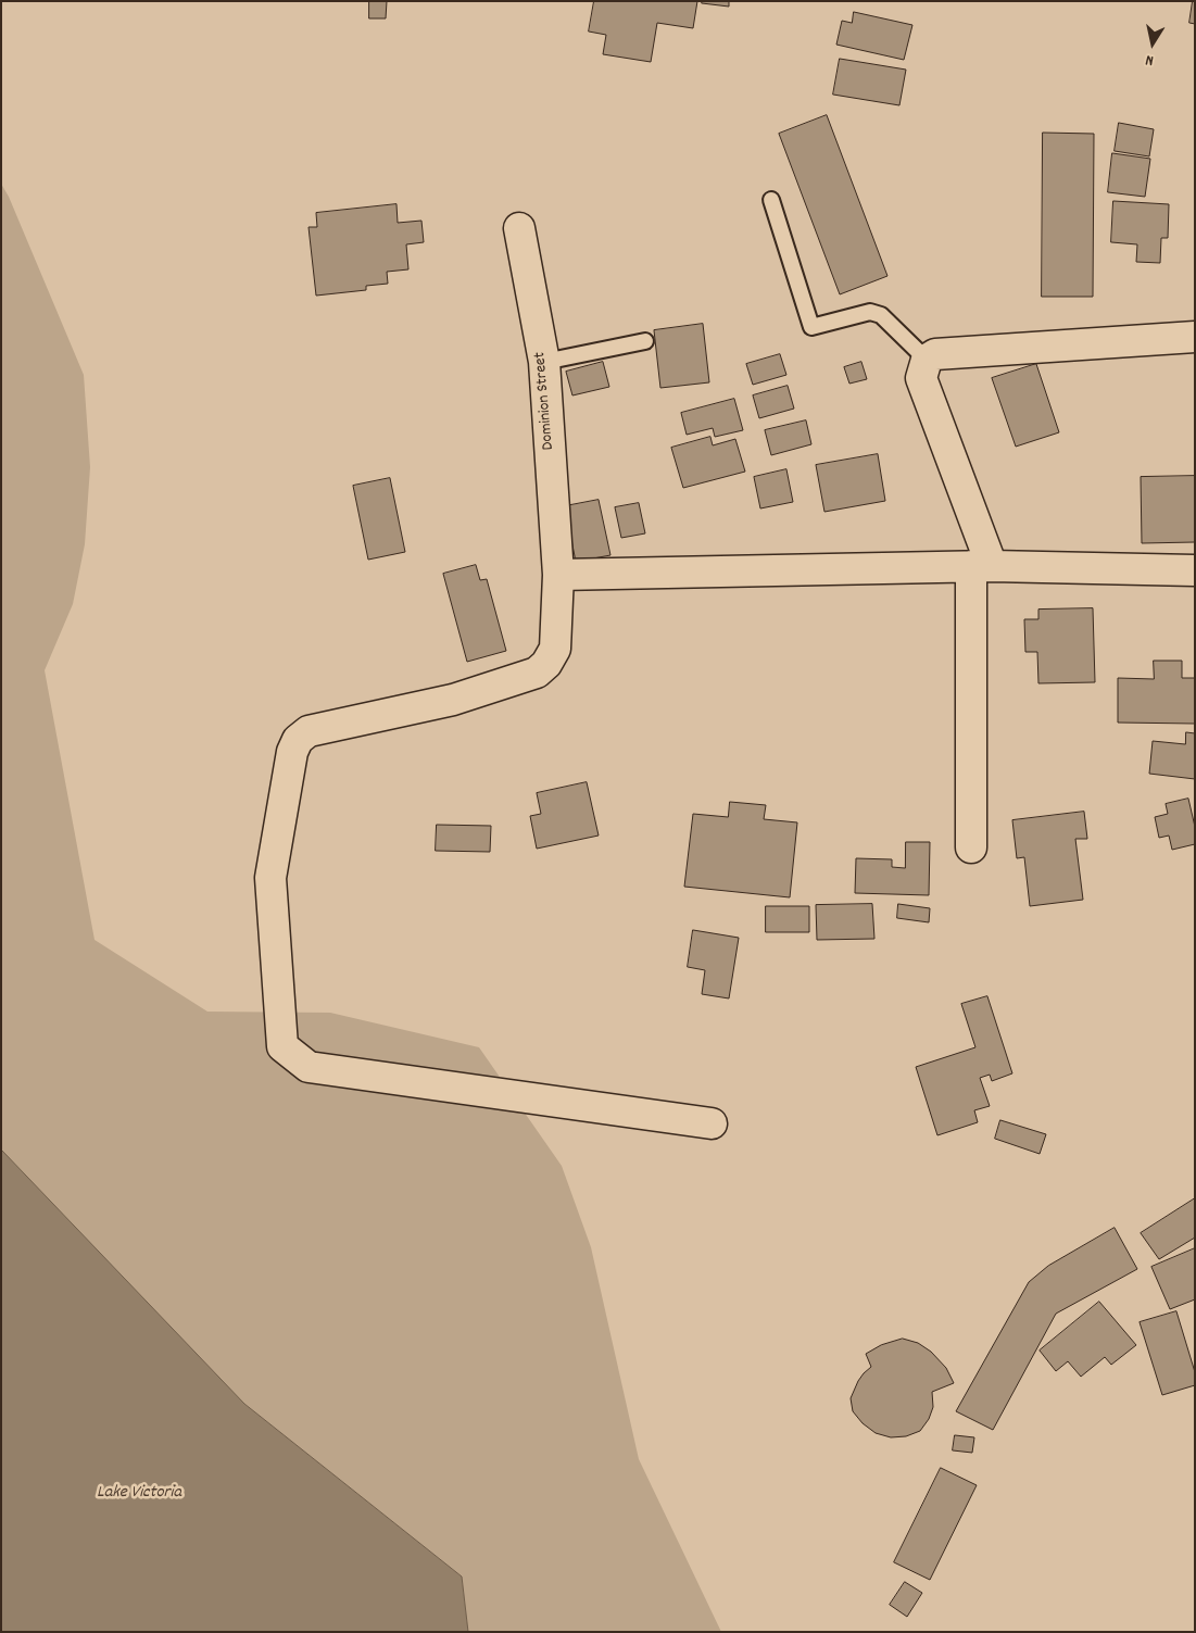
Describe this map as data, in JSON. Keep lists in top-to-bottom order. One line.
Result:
{"streets":{"street":["Dominion Street"]},"water":["Lake Victoria"],"north":"bottom"}
